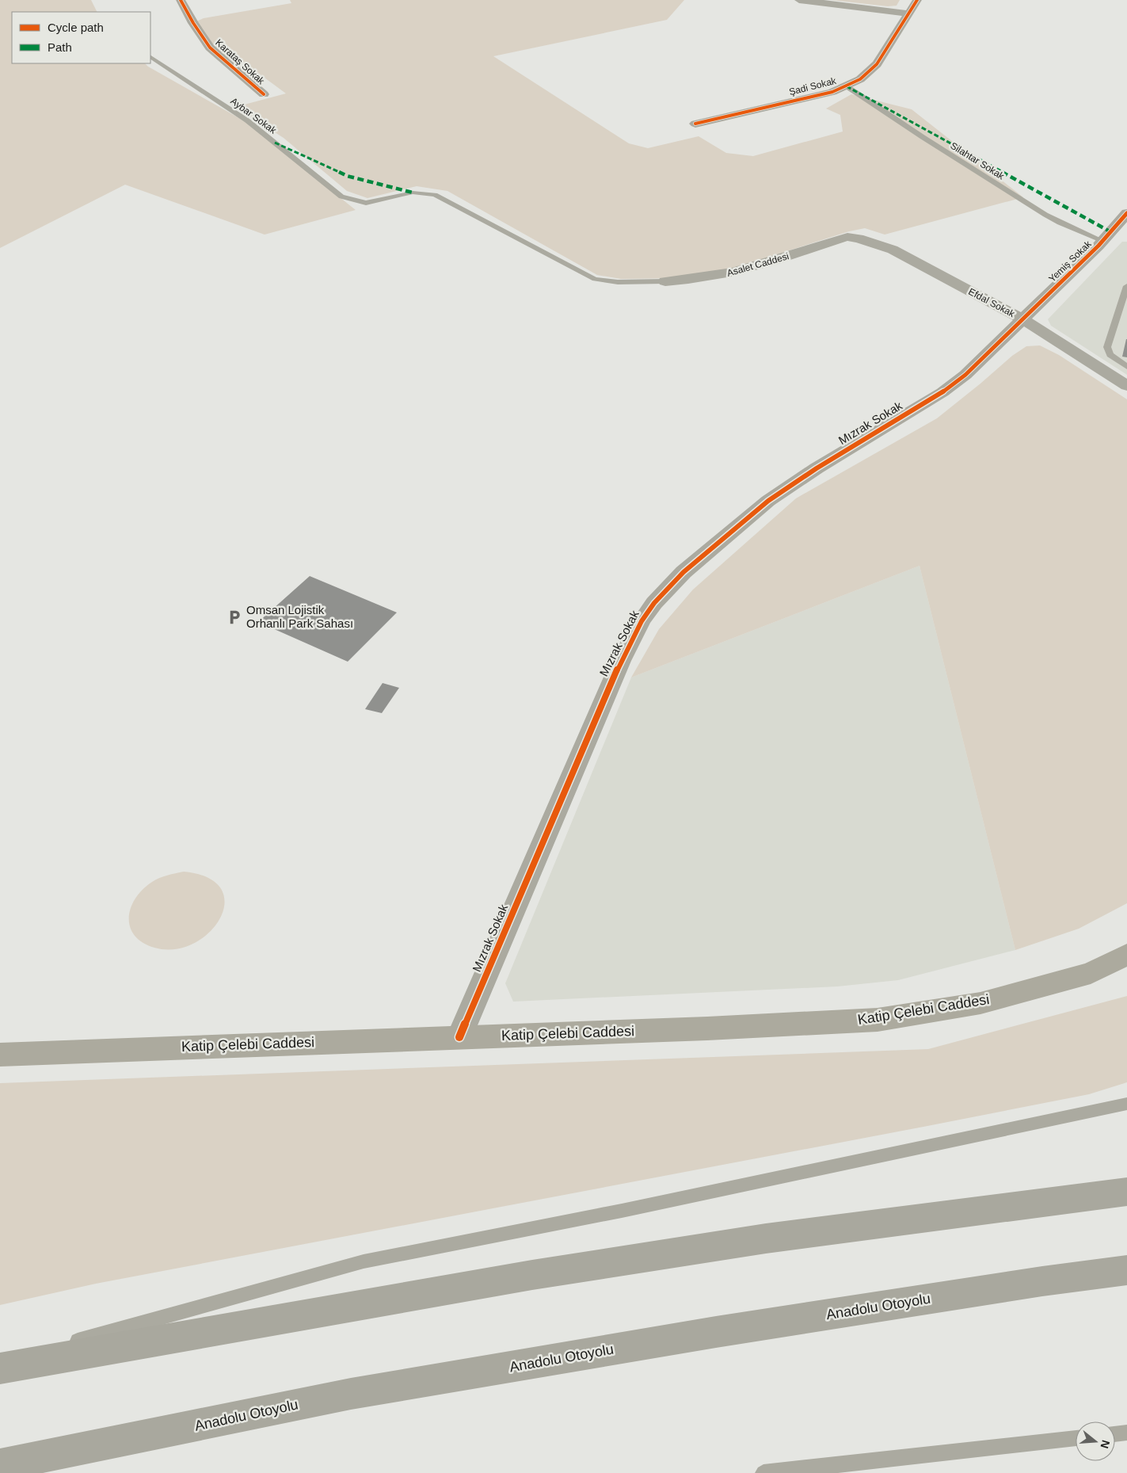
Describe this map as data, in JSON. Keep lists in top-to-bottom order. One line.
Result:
{"streets":{"highway":["Anadolu Otoyolu"],"main road":["Katip Çelebi Caddesi"],"street":["Karataş Sokak","Şadi Sokak","Yemiş Sokak","Asalet Caddesi","Efdal Sokak","Mızrak Sokak"],"lane":["Aybar Sokak","Silahtar Sokak"]},"crossings":[["Şadi Sokak","Silahtar Sokak"],["Aybar Sokak","Asalet Caddesi"],["Silahtar Sokak","Yemiş Sokak"],["Yemiş Sokak","Efdal Sokak"],["Yemiş Sokak","Mızrak Sokak"],["Asalet Caddesi","Efdal Sokak"],["Efdal Sokak","Mızrak Sokak"],["Mızrak Sokak","Katip Çelebi Caddesi"]],"places":{"parking":["Omsan Lojistik Orhanlı Park Sahası"]},"legend":["Cycle path","Path"],"north":"right"}
